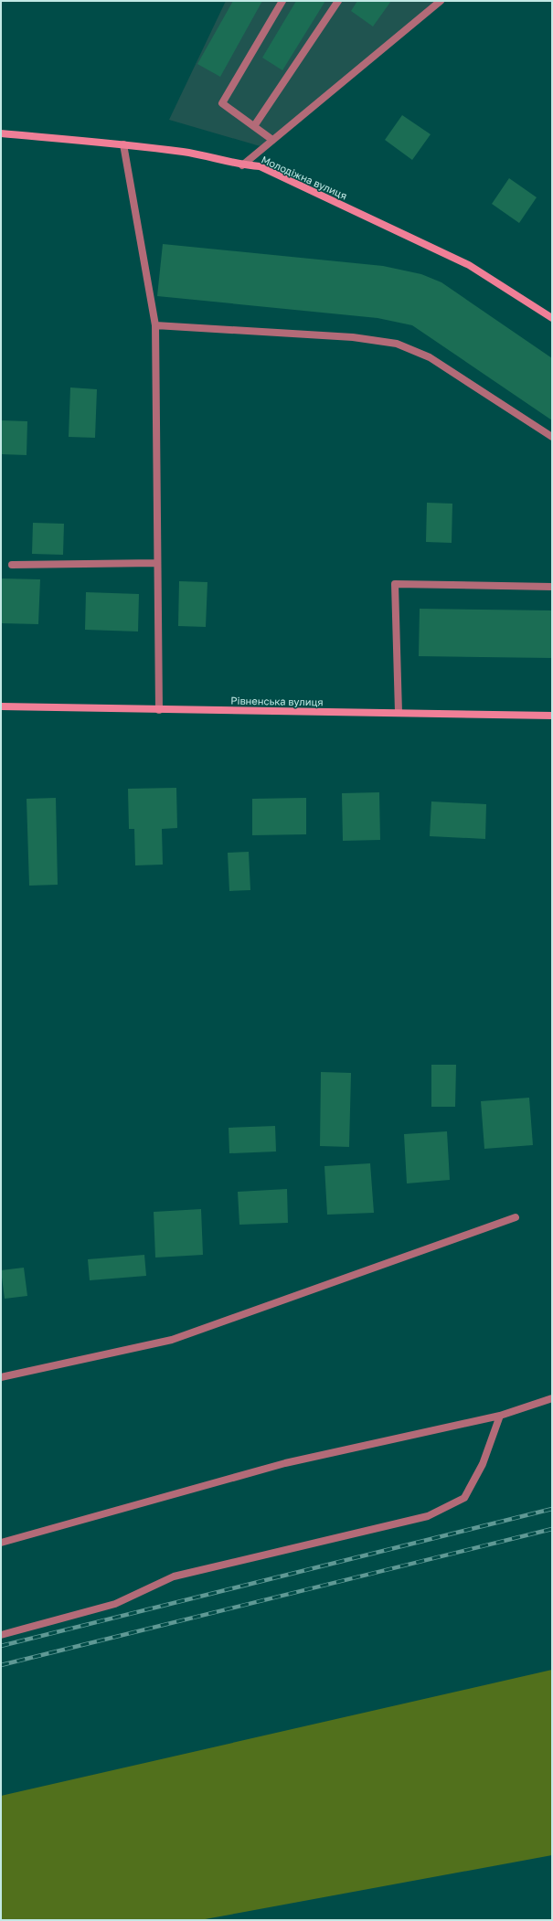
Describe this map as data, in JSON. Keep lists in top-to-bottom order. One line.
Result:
{"streets":{"street":["Молодіжна вулиця","Рівненська вулиця"]}}
